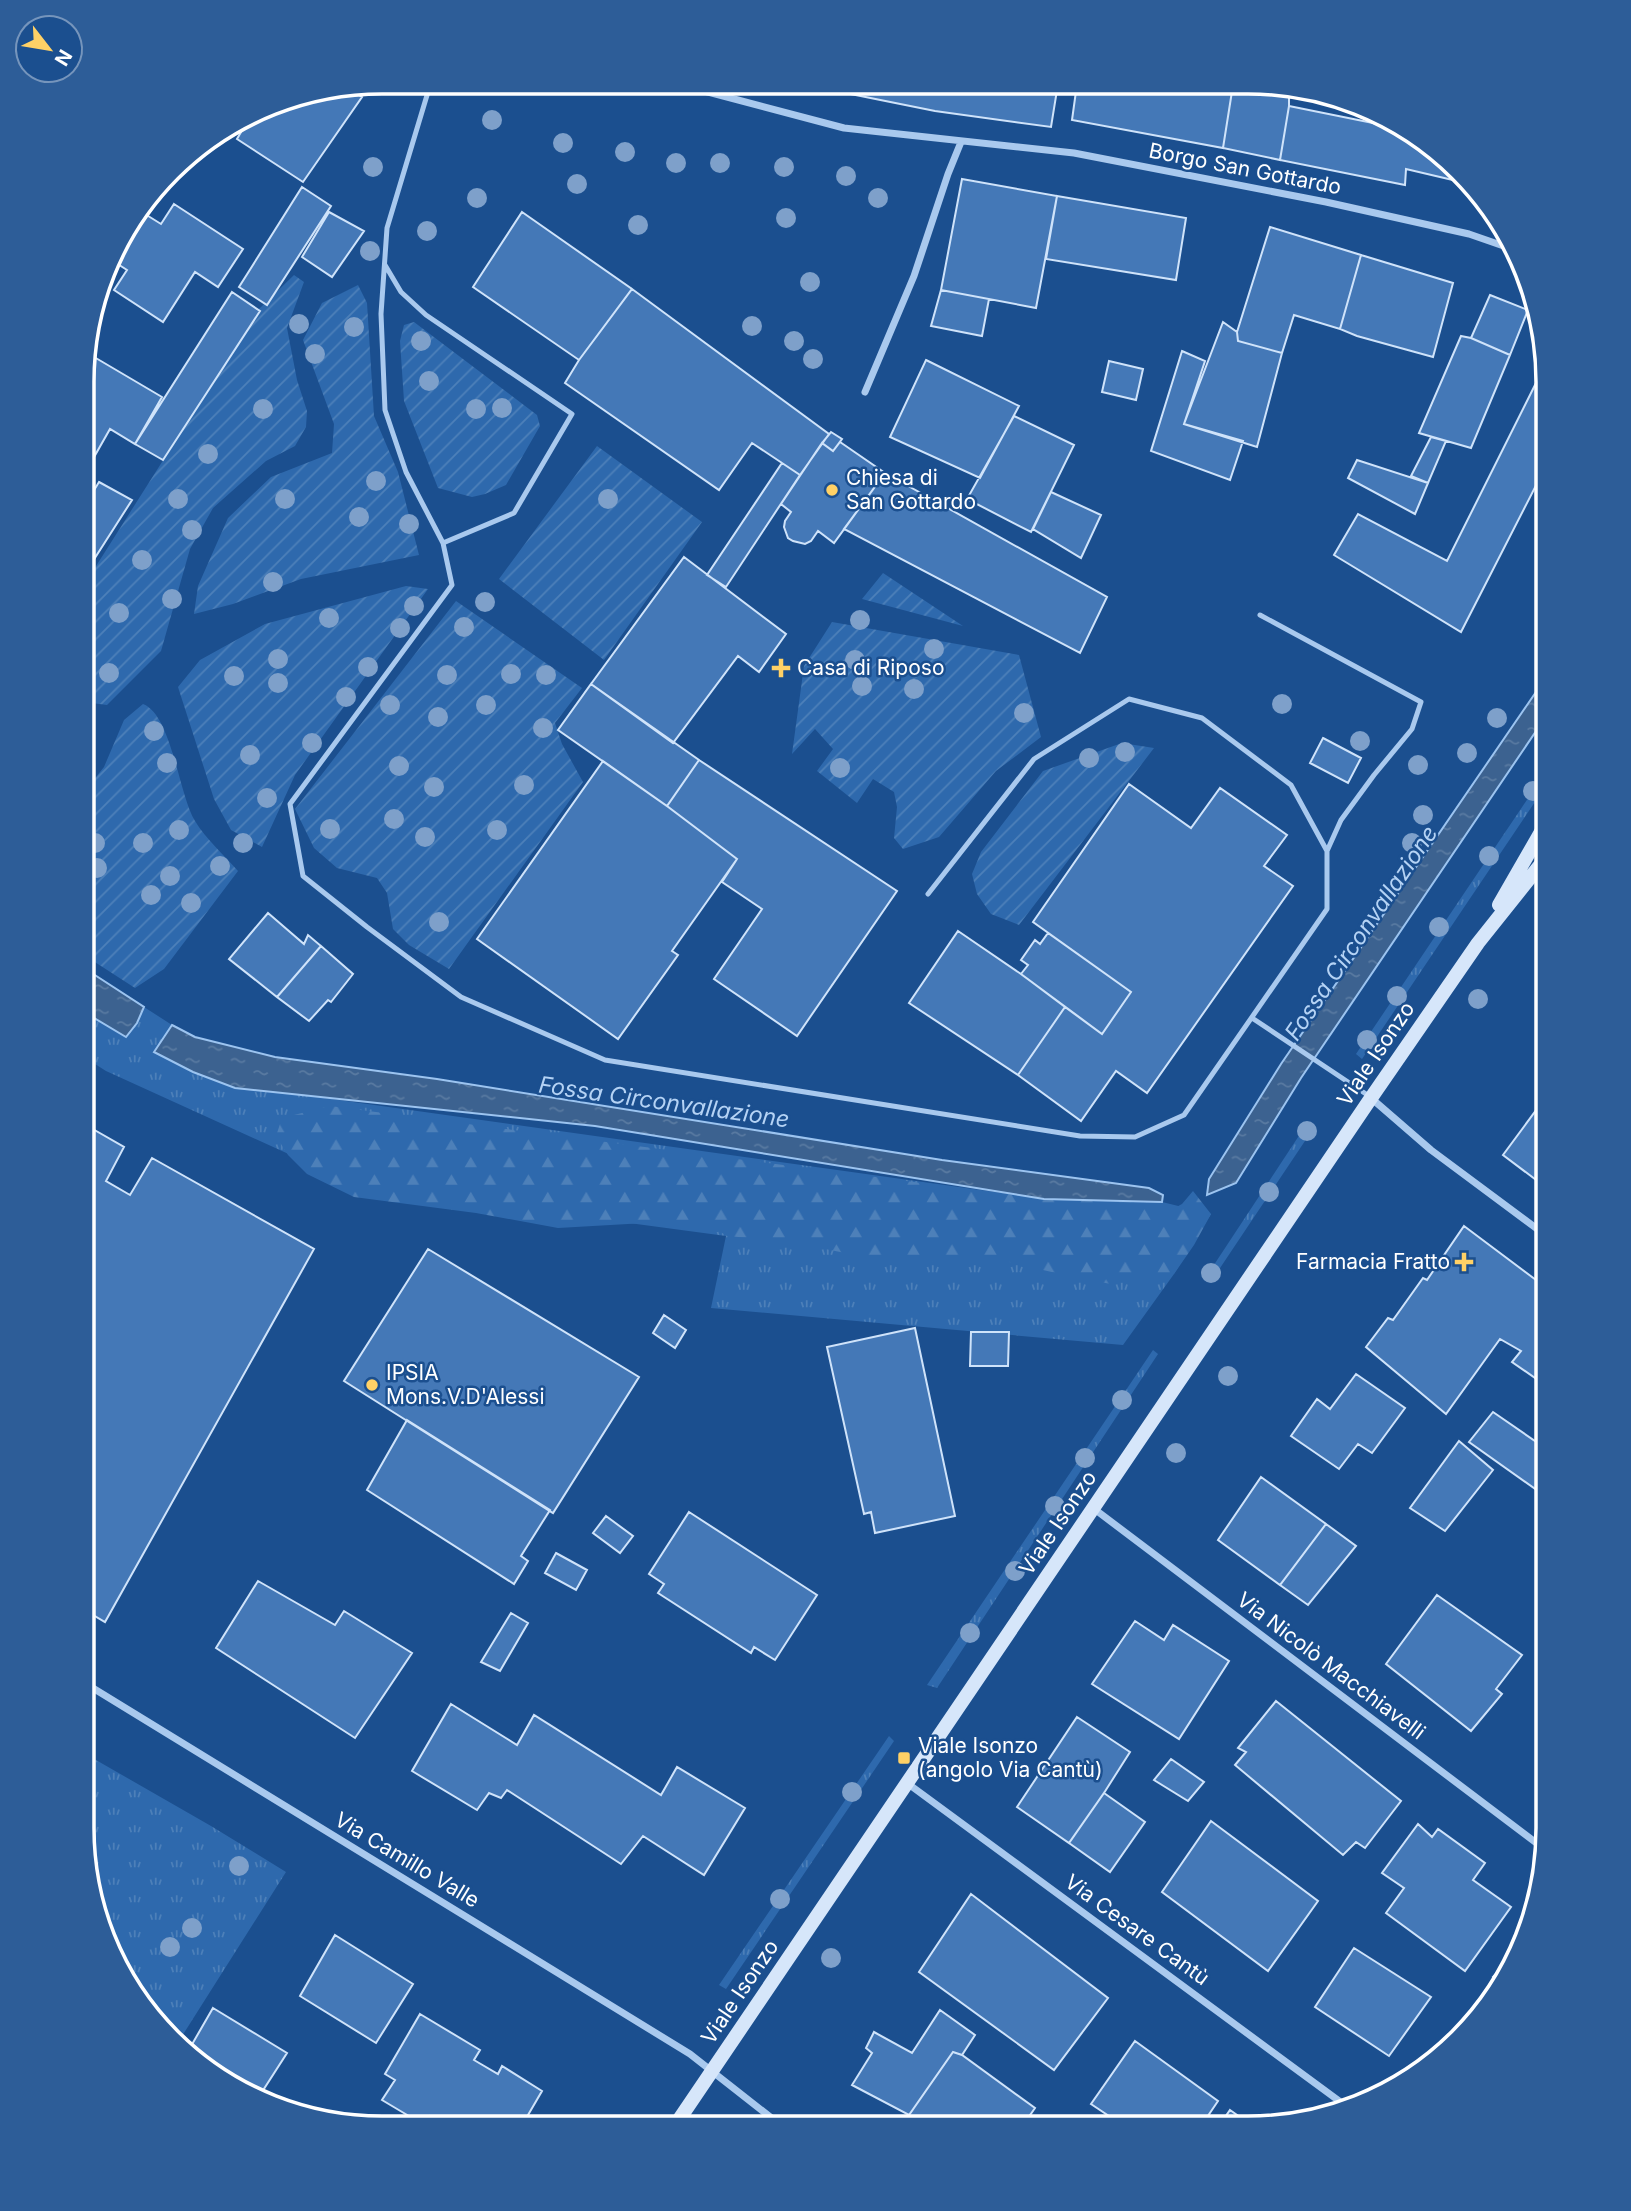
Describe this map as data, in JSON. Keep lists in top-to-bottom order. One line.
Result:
{"streets":{"main road":["Viale Isonzo"],"street":["Borgo San Gottardo","Via Nicolò Macchiavelli","Via Camillo Valle","Via Cesare Cantù"]},"crossings":[["Viale Isonzo","Via Nicolò Macchiavelli"],["Viale Isonzo","Via Camillo Valle"],["Viale Isonzo","Via Cesare Cantù"]],"water":["Fossa Circonvallazione"],"places":{"other":["Chiesa di San Gottardo","IPSIA Mons.V.D'Alessi"],"health":["Casa di Riposo","Farmacia Fratto"],"transit":["Viale Isonzo (angolo Via Cantù)"]},"north":"bottom right"}
